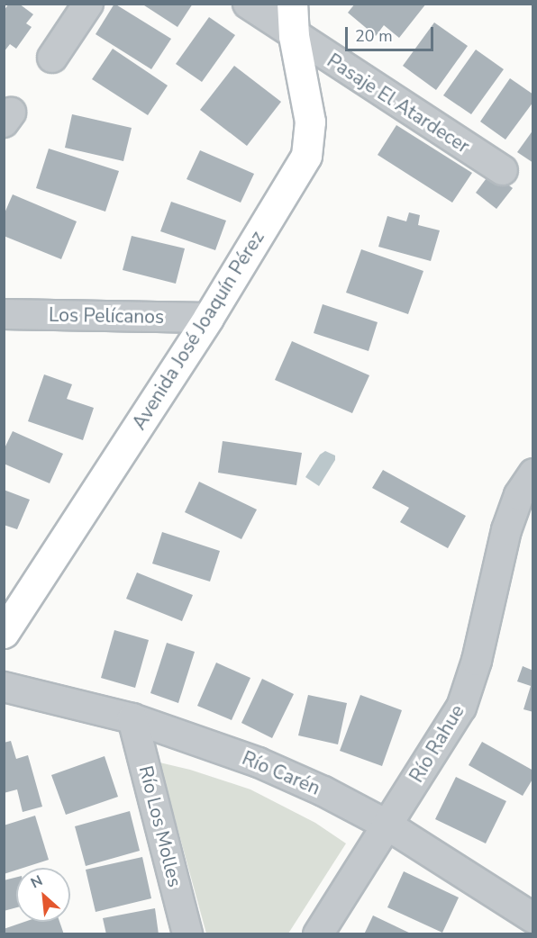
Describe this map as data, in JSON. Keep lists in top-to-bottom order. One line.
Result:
{"streets":{"main road":["Avenida José Joaquín Pérez"],"street":["Pasaje El Atardecer","Los Pelícanos","Río Rahue","Río Carén","Río Los Molles"]},"crossings":[["Pasaje El Atardecer","Avenida José Joaquín Pérez"],["Los Pelícanos","Avenida José Joaquín Pérez"],["Río Rahue","Río Carén"],["Río Carén","Río Los Molles"]],"scale_bar":"20 m","north":"top left"}
